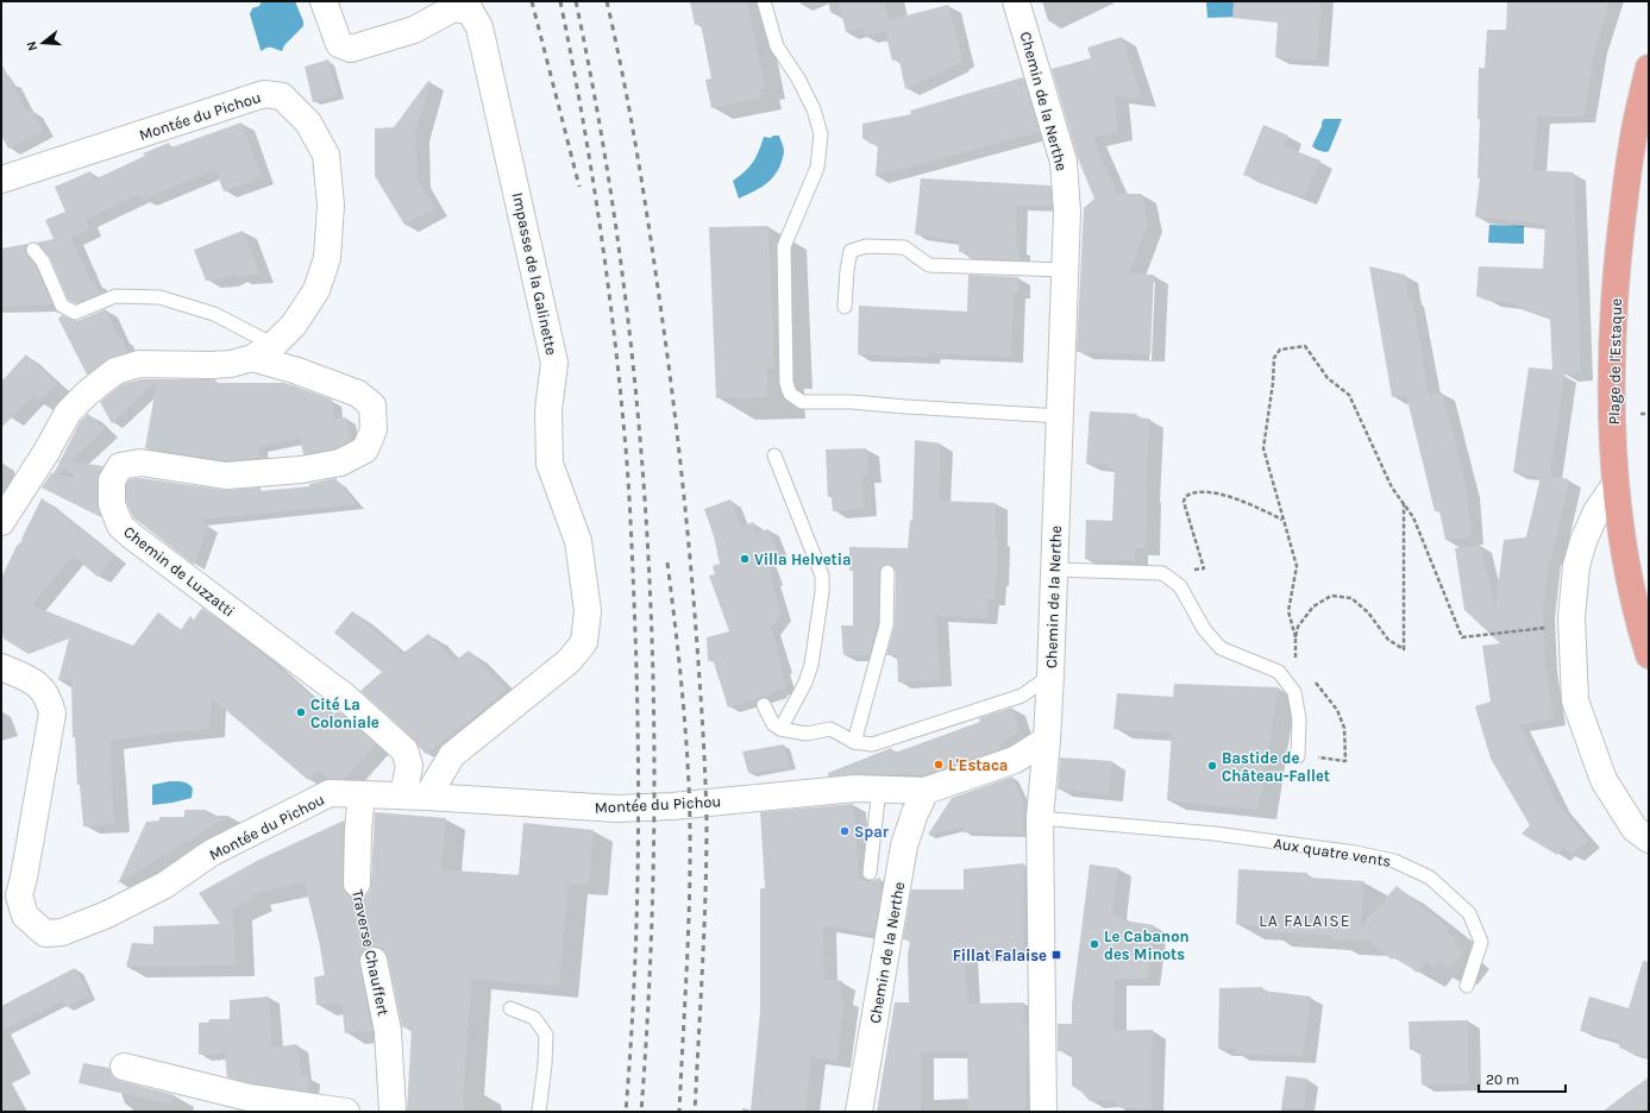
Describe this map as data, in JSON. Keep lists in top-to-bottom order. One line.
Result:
{"streets":{"main road":["Plage de l'Estaque"],"street":["Chemin de la Nerthe","Montée du Pichou","Impasse de la Galinette","Chemin de Luzzatti","Traverse Chauffert"],"lane":["Aux quatre vents"]},"crossings":[["Chemin de la Nerthe","Montée du Pichou"],["Chemin de la Nerthe","Aux quatre vents"],["Montée du Pichou","Impasse de la Galinette"],["Montée du Pichou","Chemin de Luzzatti"],["Montée du Pichou","Traverse Chauffert"],["Impasse de la Galinette","Chemin de Luzzatti"]],"districts":["LA FALAISE"],"places":{"other":["Villa Helvetia","Cité La Coloniale","L'Estaca","Bastide de Château-Fallet","Spar","Le Cabanon des Minots"],"transit":["Fillat Falaise"]},"scale_bar":"20 m","north":"left"}
